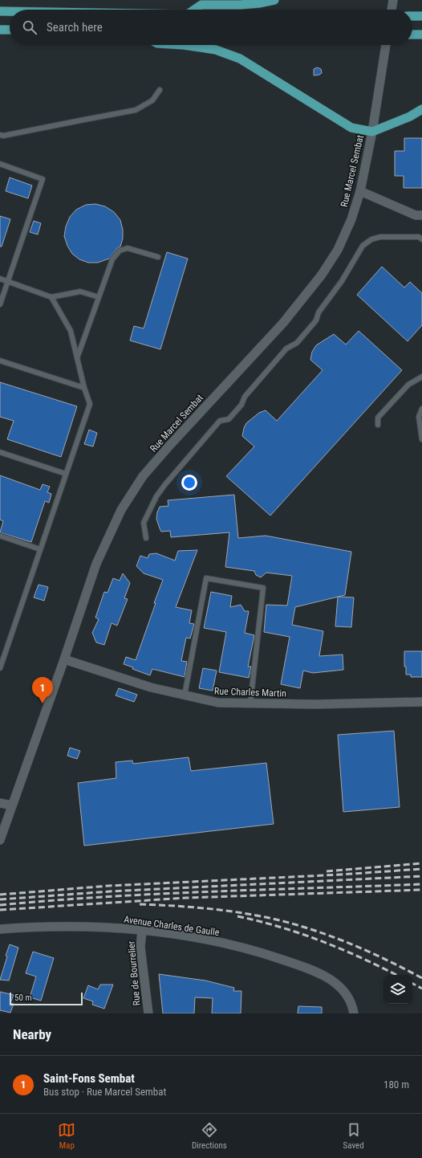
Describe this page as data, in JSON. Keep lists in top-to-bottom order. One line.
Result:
{"streets":{"main road":["Rue Marcel Sembat","Rue Charles Martin","Avenue Charles de Gaulle","Rue de Bourrelier"]},"crossings":[["Rue Marcel Sembat","Rue Charles Martin"],["Avenue Charles de Gaulle","Rue de Bourrelier"]],"scale_bar":"50 m","page":{"search":"Search here","pins":"1","scale":"50 m","heading":"Nearby","list":[{"mark":"1","name":"Saint-Fons Sembat","note":"Bus stop · Rue Marcel Sembat","value":"180 m"}],"nav":["Map","Directions","Saved"]}}
